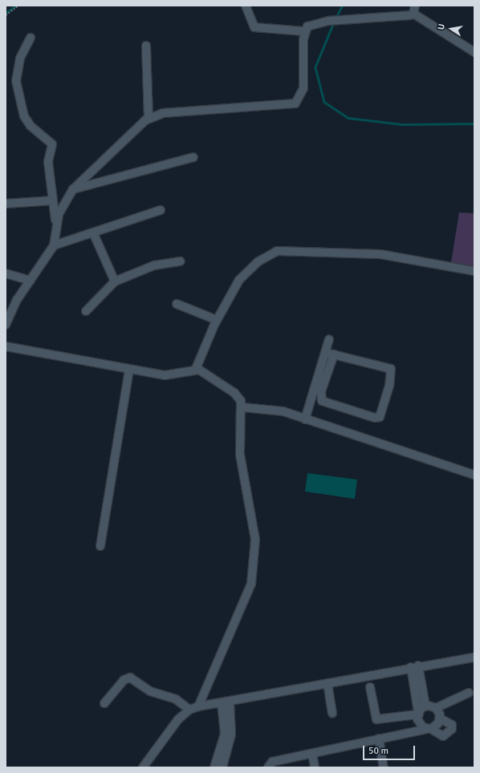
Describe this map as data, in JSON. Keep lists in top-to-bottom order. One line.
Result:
{"scale_bar":"50 m","north":"left"}
